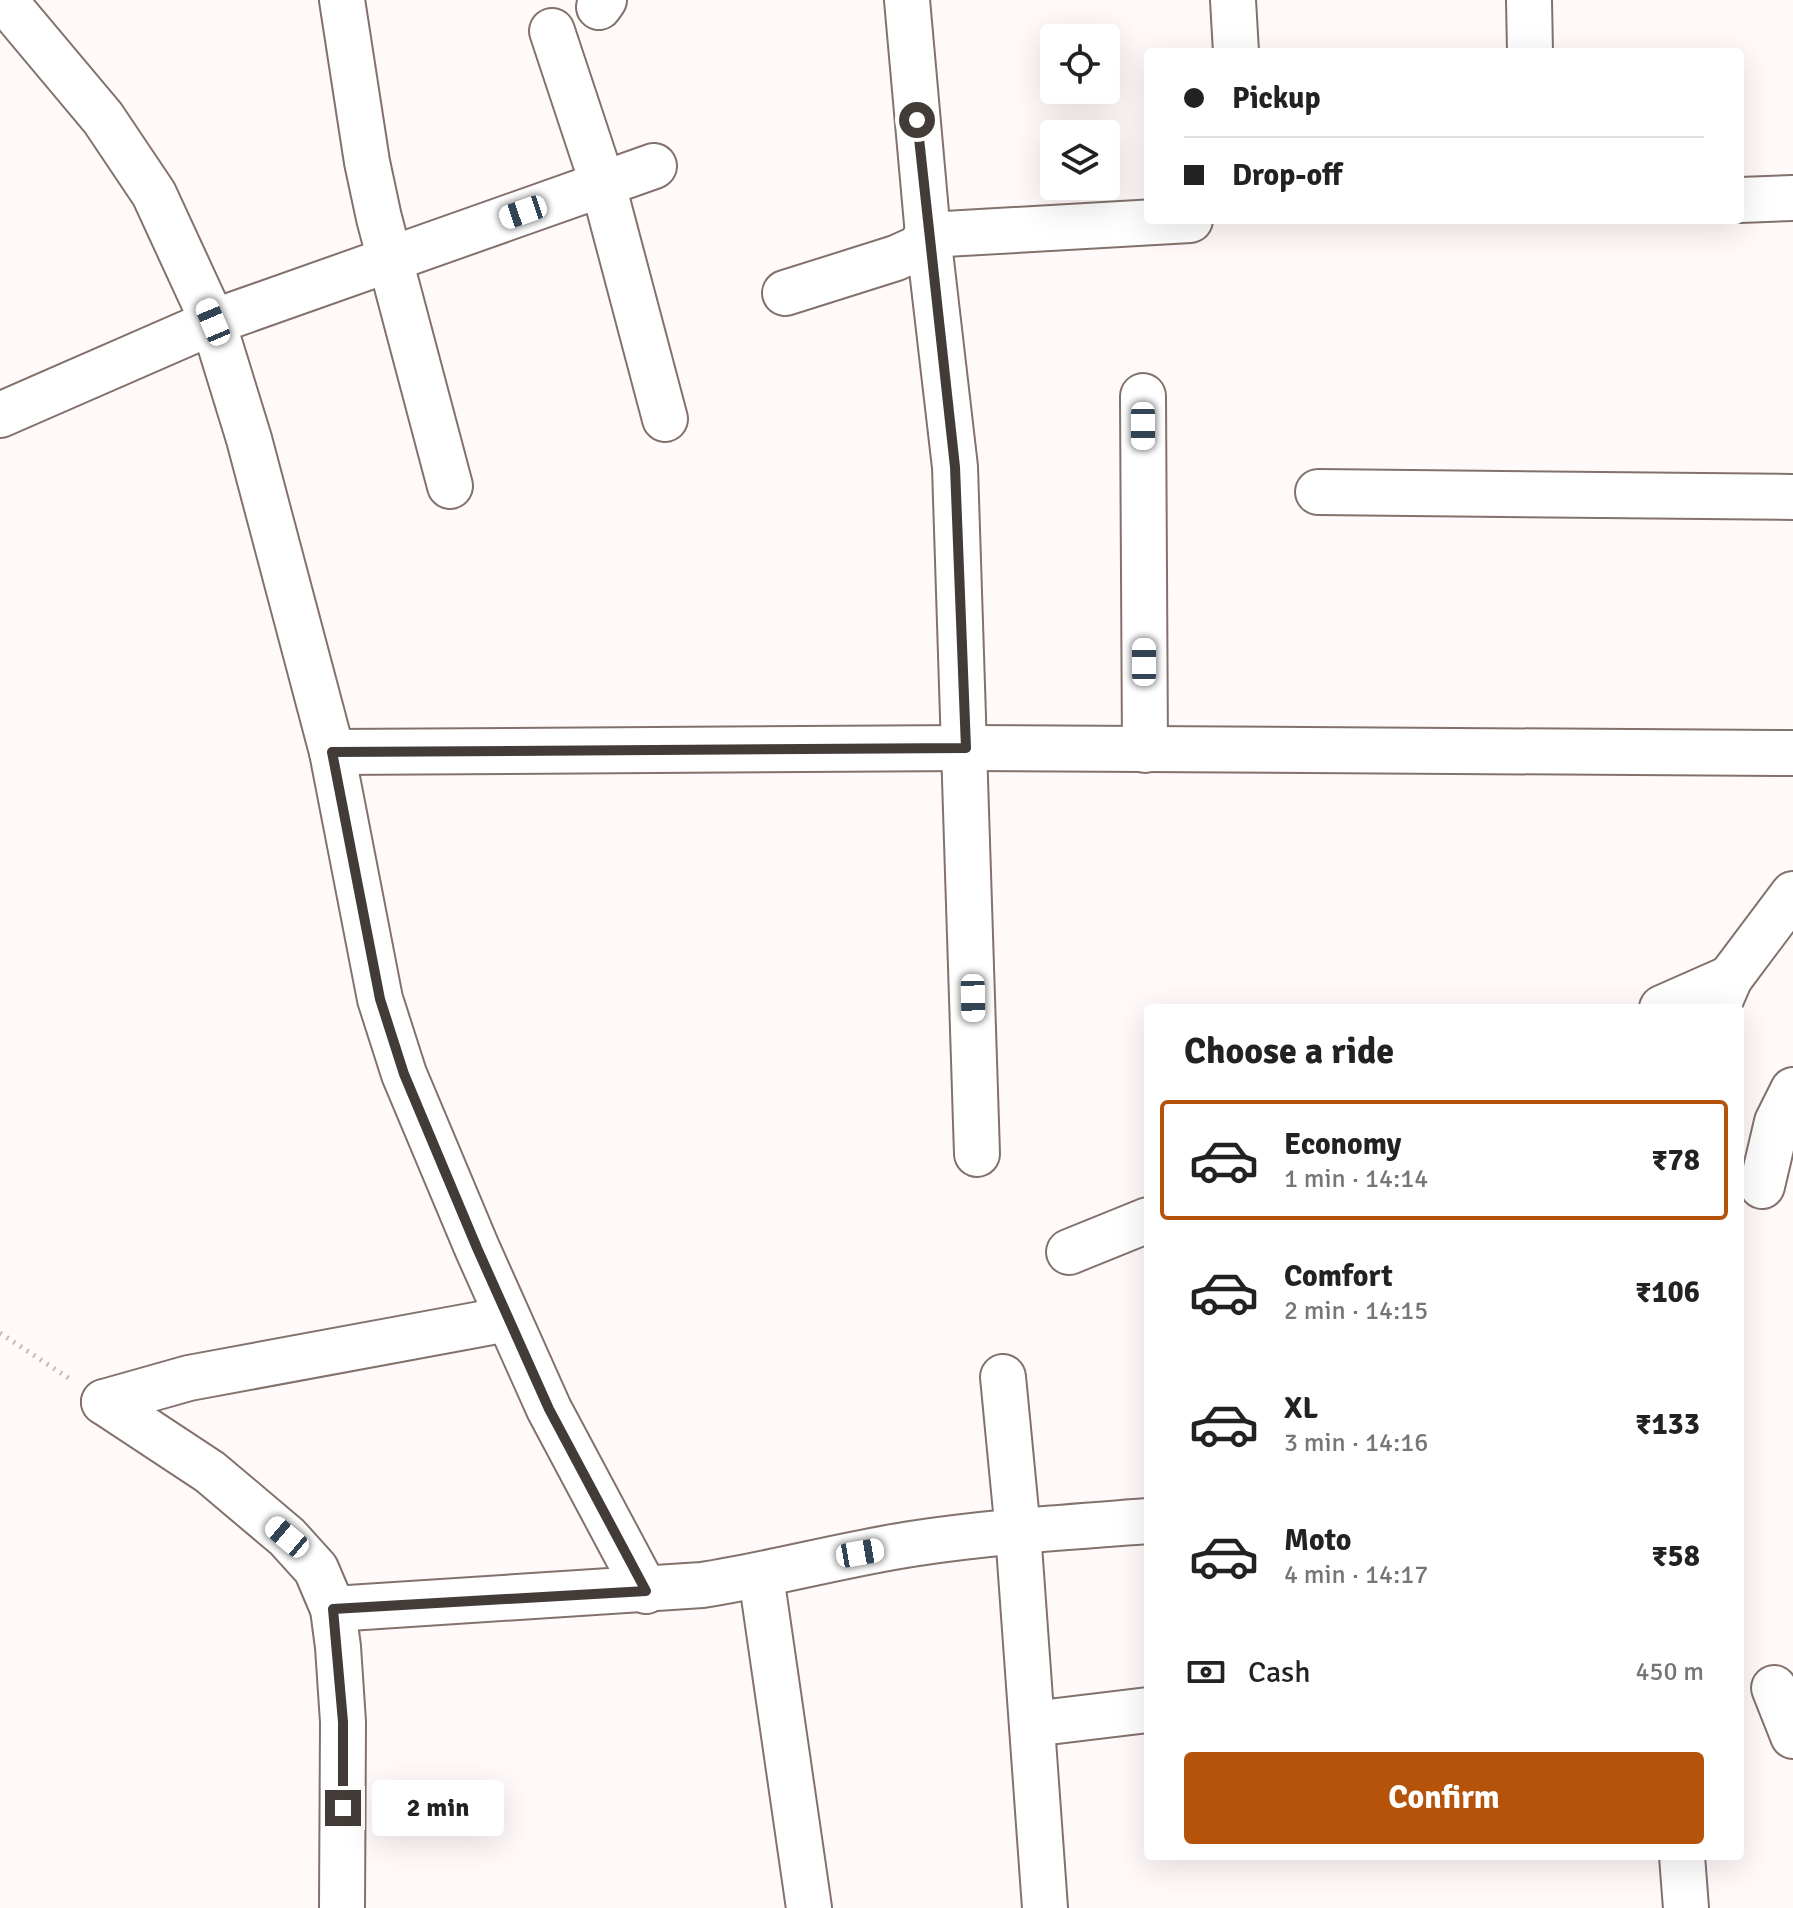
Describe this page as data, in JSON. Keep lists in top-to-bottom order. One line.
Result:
{"page":{"banner":["Pickup","Drop-off"],"heading":"Choose a ride","list":[{"name":"Economy","note":"1 min · 14:14","value":"₹78"},{"name":"Comfort","note":"2 min · 14:15","value":"₹106"},{"name":"XL","note":"3 min · 14:16","value":"₹133"},{"name":"Moto","note":"4 min · 14:17","value":"₹58"}],"pay":["Cash","450 m"],"buttons":"Confirm","bubble":"2 min"}}
